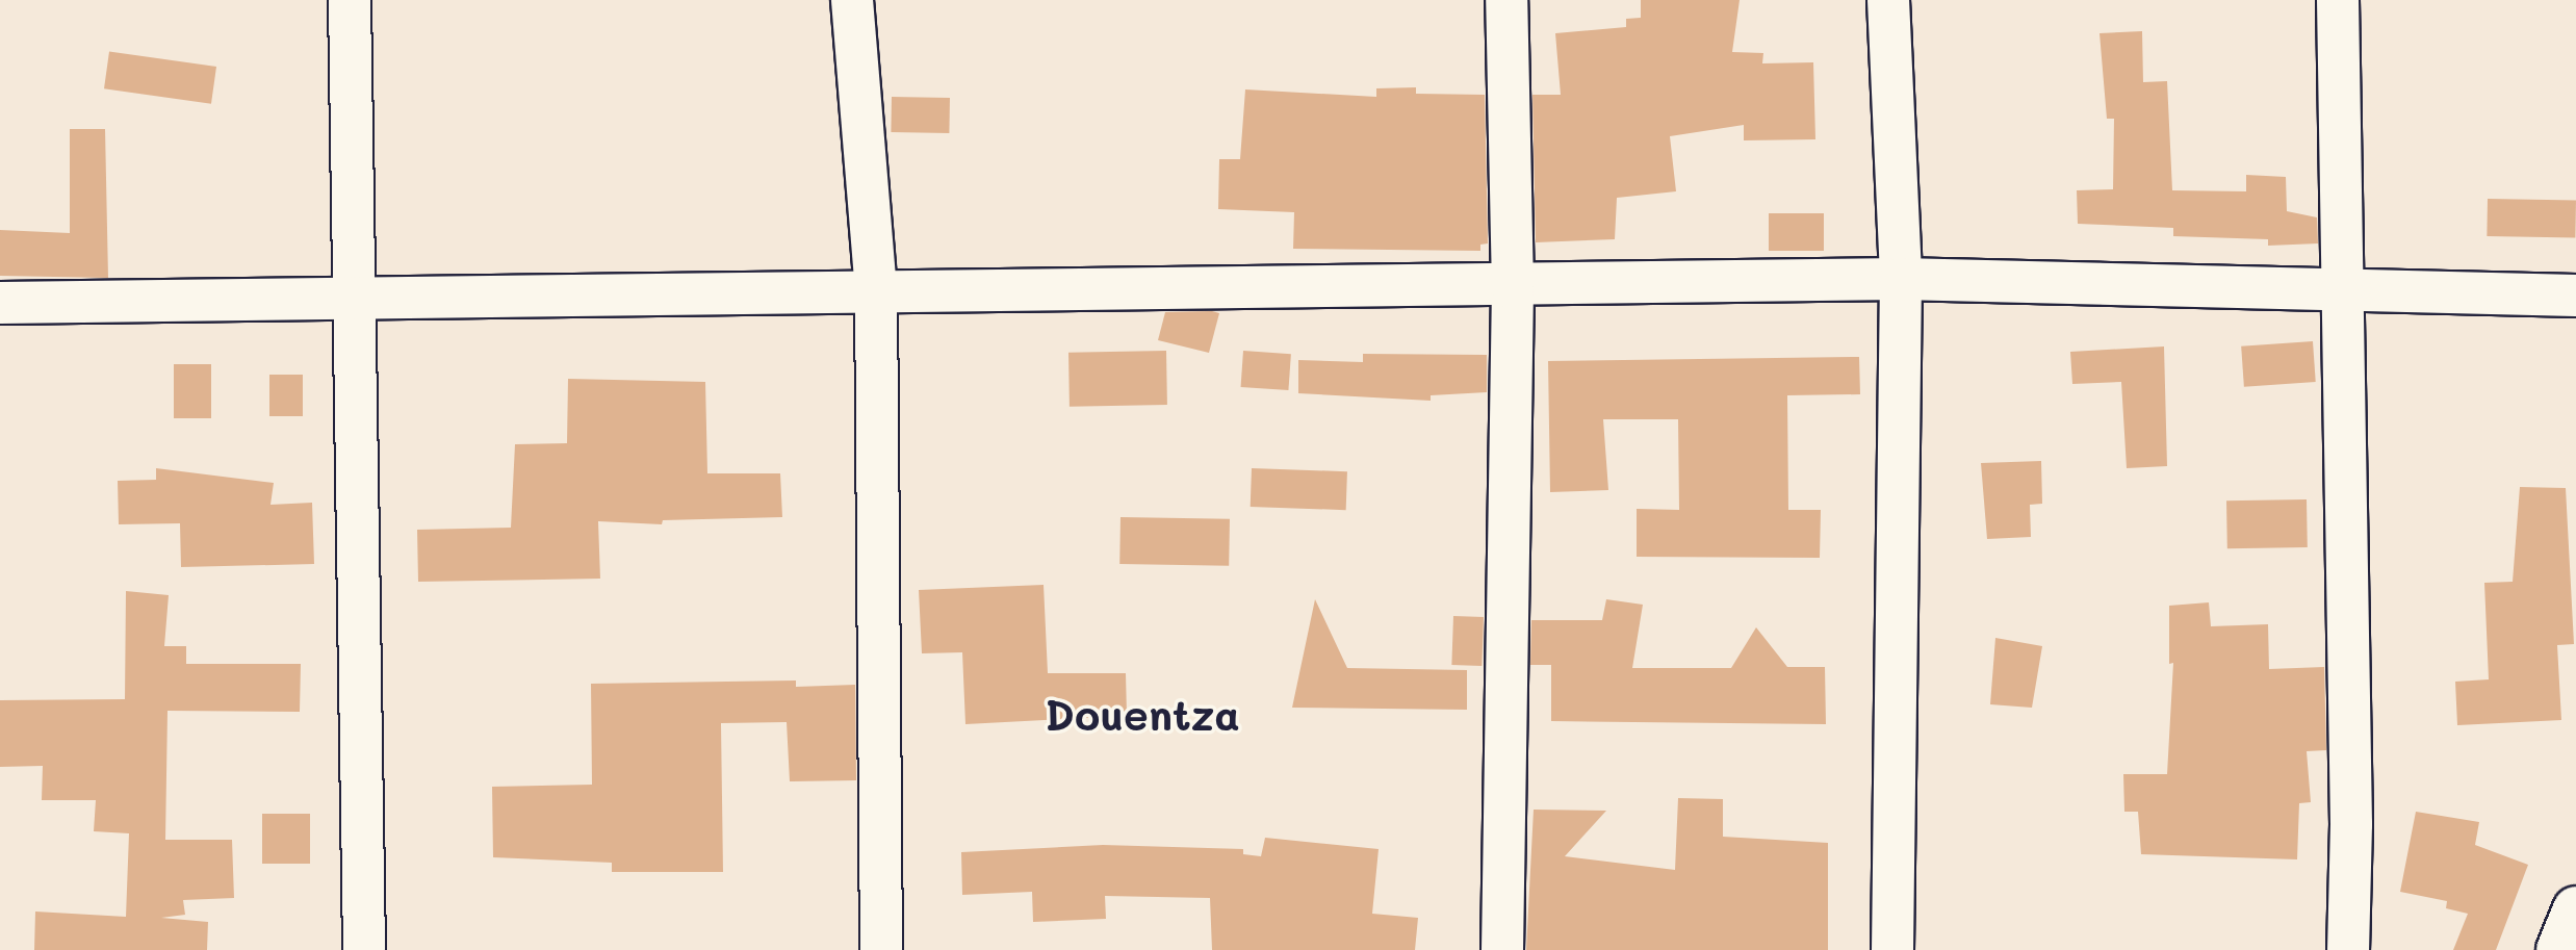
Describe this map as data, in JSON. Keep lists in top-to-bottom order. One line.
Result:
{"districts":["Douentza"]}
